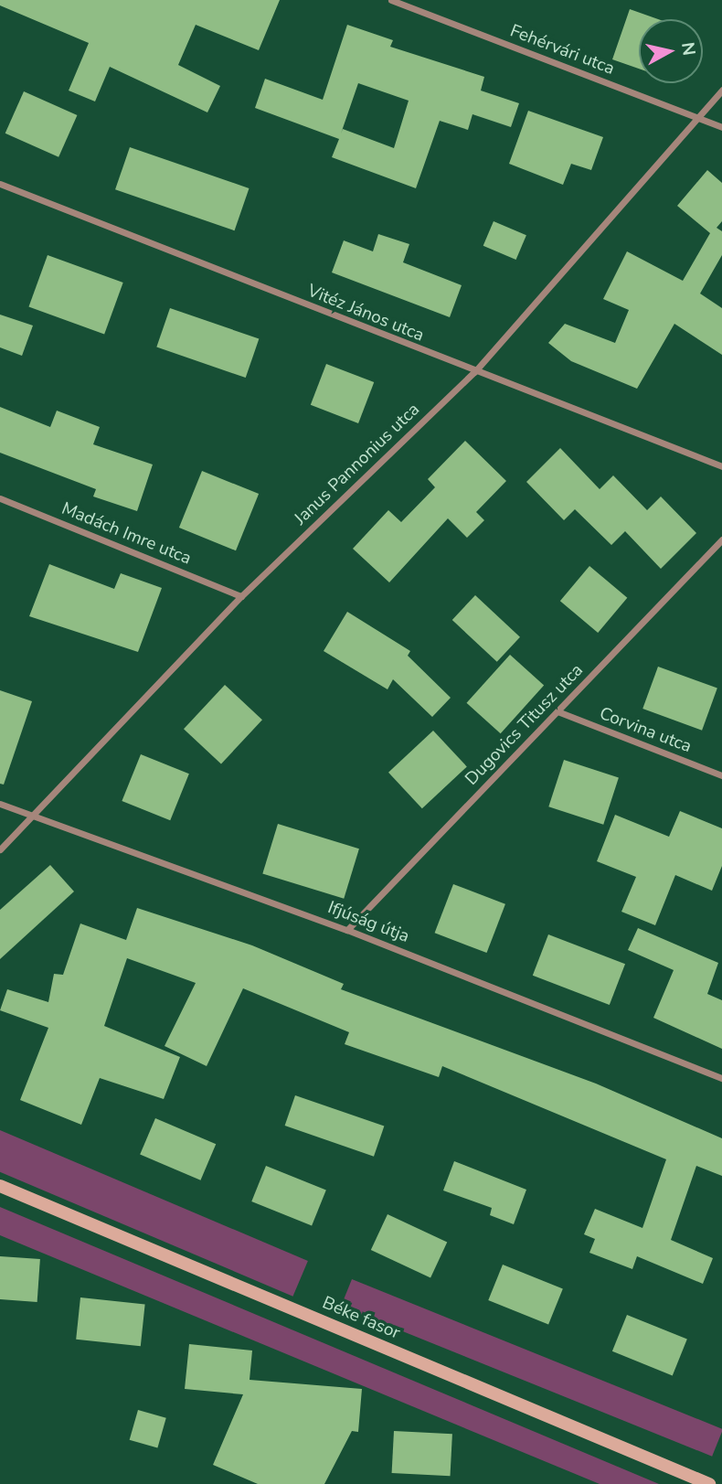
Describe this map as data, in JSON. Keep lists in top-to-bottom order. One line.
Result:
{"streets":{"street":["Fehérvári utca","Vitéz János utca","Janus Pannonius utca","Madách Imre utca","Dugovics Titusz utca","Corvina utca","Ifjúság útja","Béke fasor"]},"crossings":[["Fehérvári utca","Janus Pannonius utca"],["Vitéz János utca","Janus Pannonius utca"],["Janus Pannonius utca","Madách Imre utca"],["Janus Pannonius utca","Ifjúság útja"],["Dugovics Titusz utca","Corvina utca"],["Dugovics Titusz utca","Ifjúság útja"]],"north":"right"}
